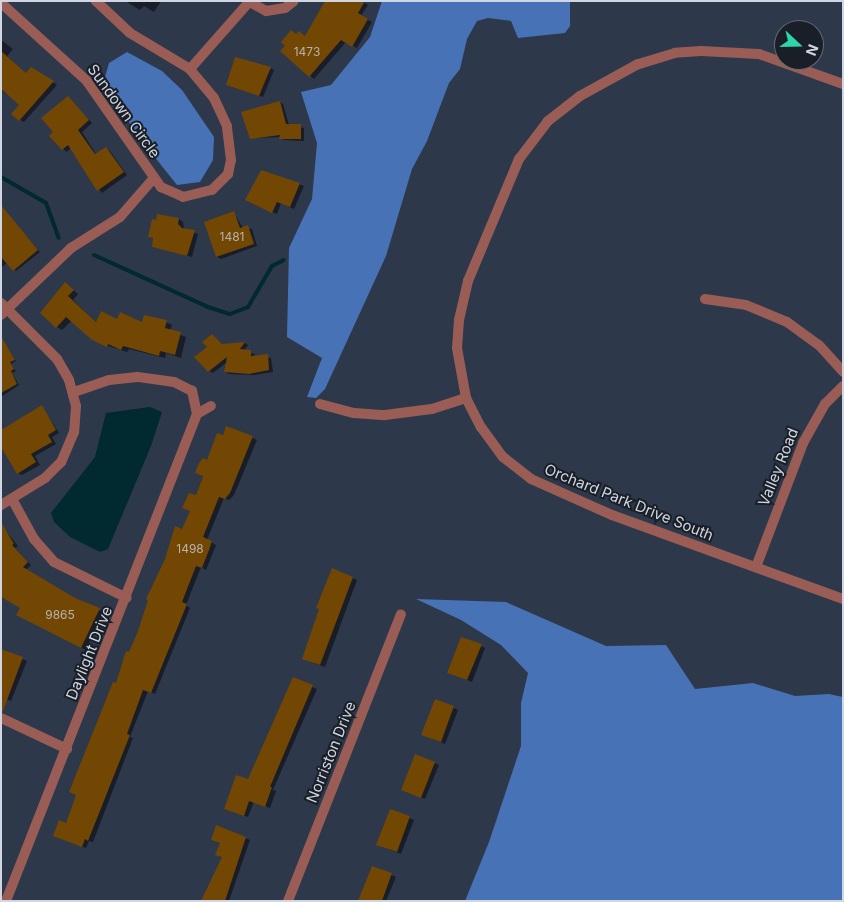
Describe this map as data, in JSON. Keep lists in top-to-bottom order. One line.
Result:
{"streets":{"street":["Sundown Circle","Valley Road","Orchard Park Drive South","Daylight Drive","Norriston Drive"]},"crossings":[["Valley Road","Orchard Park Drive South"]],"house_numbers":["1473","1481","1498","9865"],"north":"right"}
